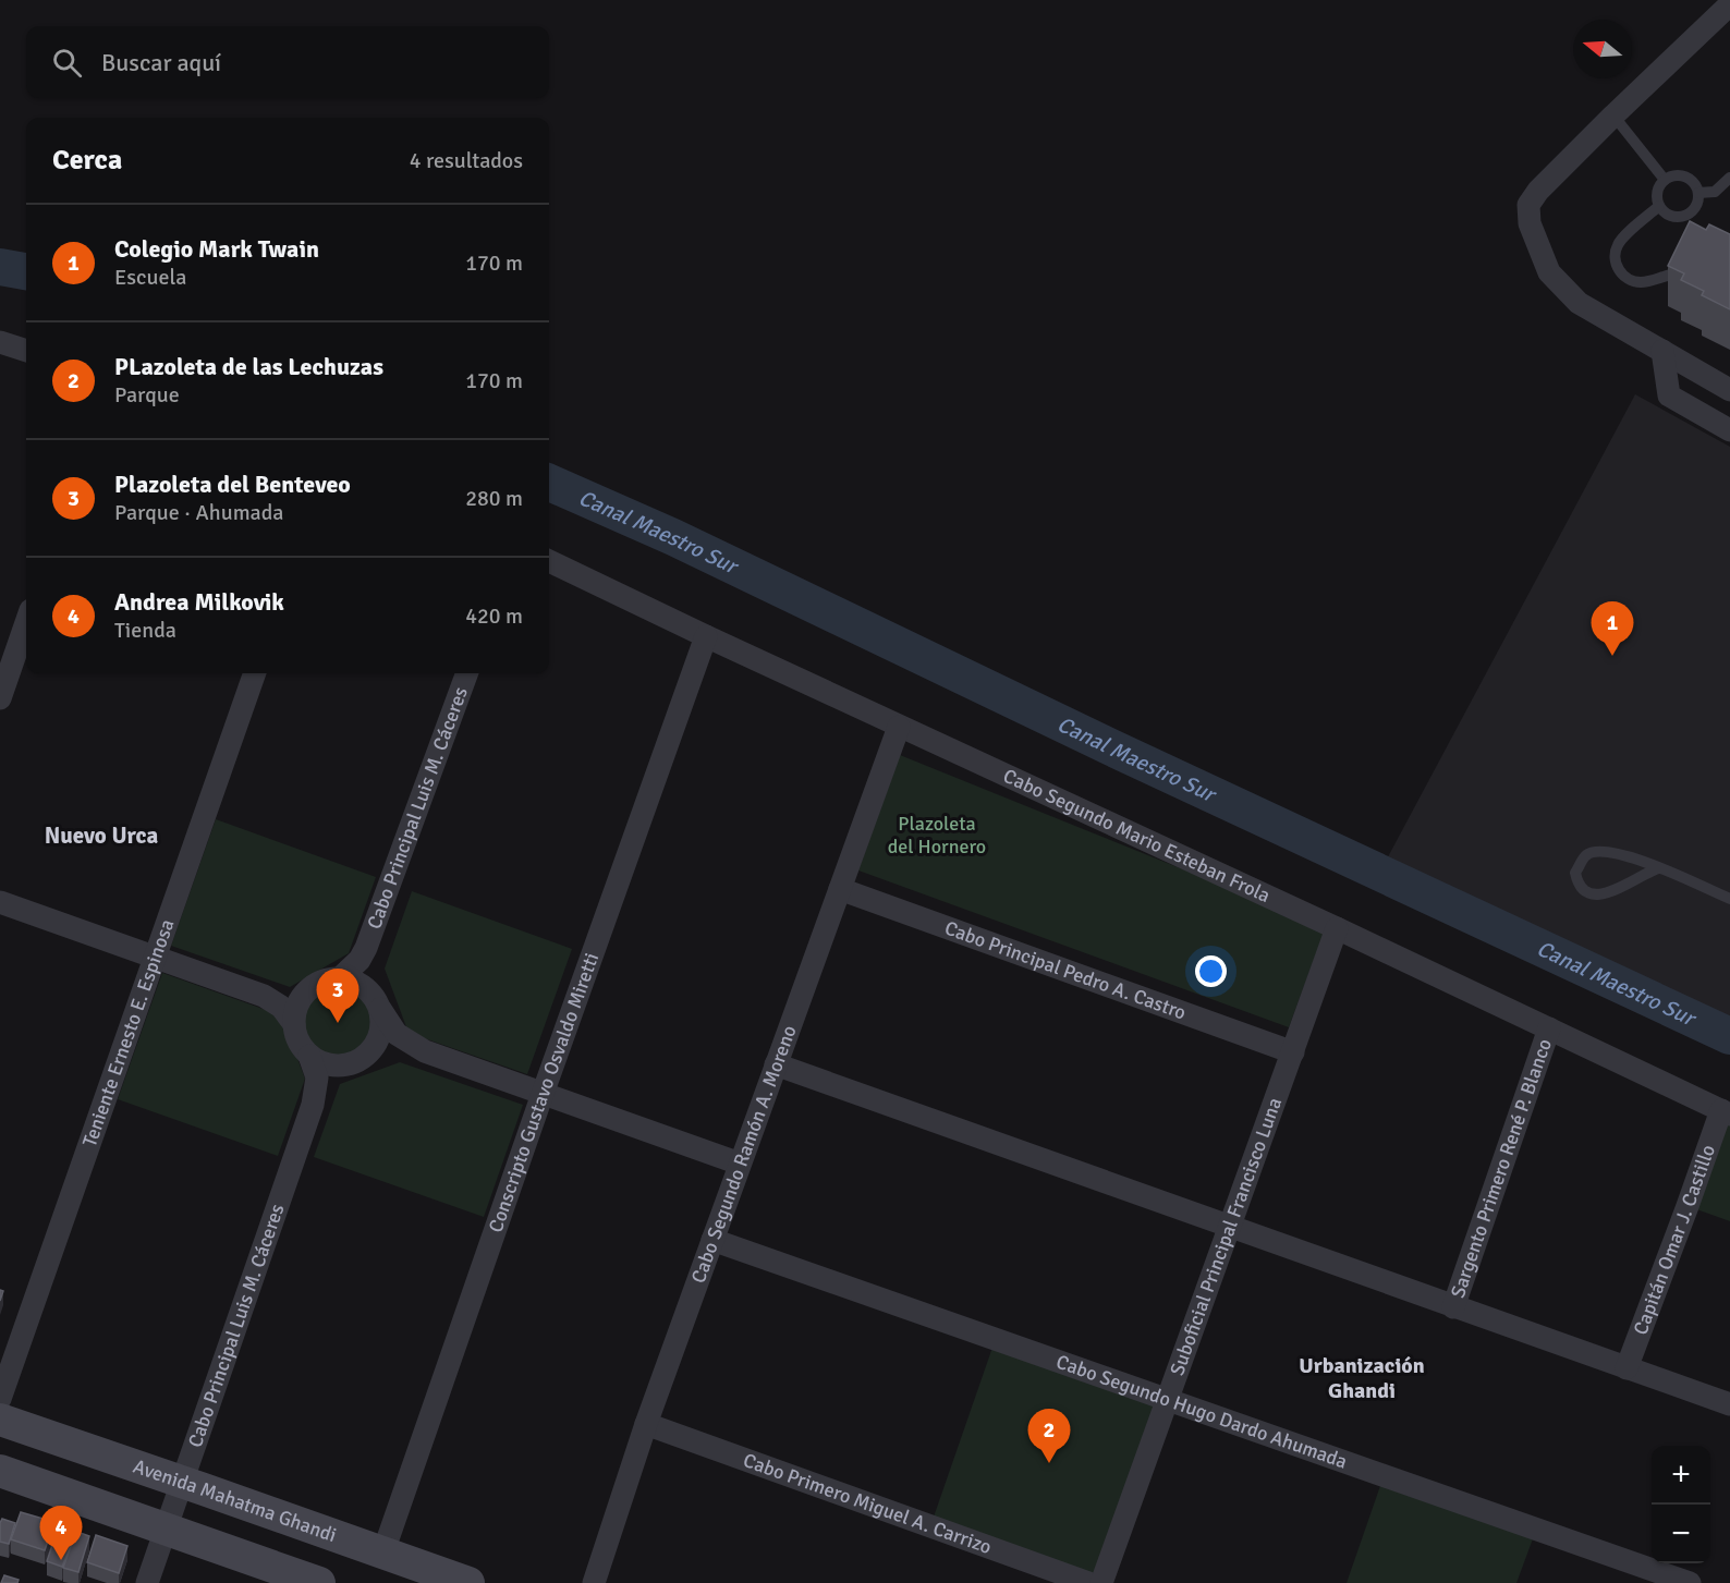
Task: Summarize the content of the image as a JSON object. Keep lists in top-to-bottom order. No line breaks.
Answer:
{"streets":{"main road":["Avenida Mahatma Ghandi"],"street":["Cabo Principal Luis M. Cáceres","Cabo Segundo Mario Esteban Frola","Cabo Principal Pedro A. Castro","Teniente Ernesto E. Espinosa","Conscripto Gustavo Osvaldo Miretti","Cabo Segundo Ramón A. Moreno","Sargento Primero René P. Blanco","Suboficial Principal Francisco Luna","Capitán Omar J. Castillo","Cabo Segundo Hugo Dardo Ahumada","Cabo Primero Miguel A. Carrizo"]},"crossings":[["Cabo Principal Luis M. Cáceres","Avenida Mahatma Ghandi"],["Cabo Segundo Mario Esteban Frola","Conscripto Gustavo Osvaldo Miretti"],["Cabo Segundo Mario Esteban Frola","Cabo Segundo Ramón A. Moreno"],["Cabo Segundo Mario Esteban Frola","Sargento Primero René P. Blanco"],["Cabo Segundo Mario Esteban Frola","Suboficial Principal Francisco Luna"],["Cabo Segundo Mario Esteban Frola","Capitán Omar J. Castillo"],["Cabo Principal Pedro A. Castro","Cabo Segundo Ramón A. Moreno"],["Cabo Principal Pedro A. Castro","Suboficial Principal Francisco Luna"],["Conscripto Gustavo Osvaldo Miretti","Avenida Mahatma Ghandi"],["Cabo Segundo Ramón A. Moreno","Cabo Segundo Hugo Dardo Ahumada"],["Cabo Segundo Ramón A. Moreno","Cabo Primero Miguel A. Carrizo"],["Suboficial Principal Francisco Luna","Cabo Segundo Hugo Dardo Ahumada"]],"districts":["Nuevo Urca","Urbanización Ghandi"],"water":["Canal Maestro Sur"],"parks":["Plazoleta del Hornero"],"north":"left","page":{"search":"Buscar aquí","heading":["Cerca","4 resultados"],"list":[{"mark":"1","name":"Colegio Mark Twain","note":"Escuela","value":"170 m"},{"mark":"2","name":"PLazoleta de las Lechuzas","note":"Parque","value":"170 m"},{"mark":"3","name":"Plazoleta del Benteveo","note":"Parque · Ahumada","value":"280 m"},{"mark":"4","name":"Andrea Milkovik","note":"Tienda","value":"420 m"}],"pins":["1","3","2","4"],"map_buttons":["+","−"]}}
